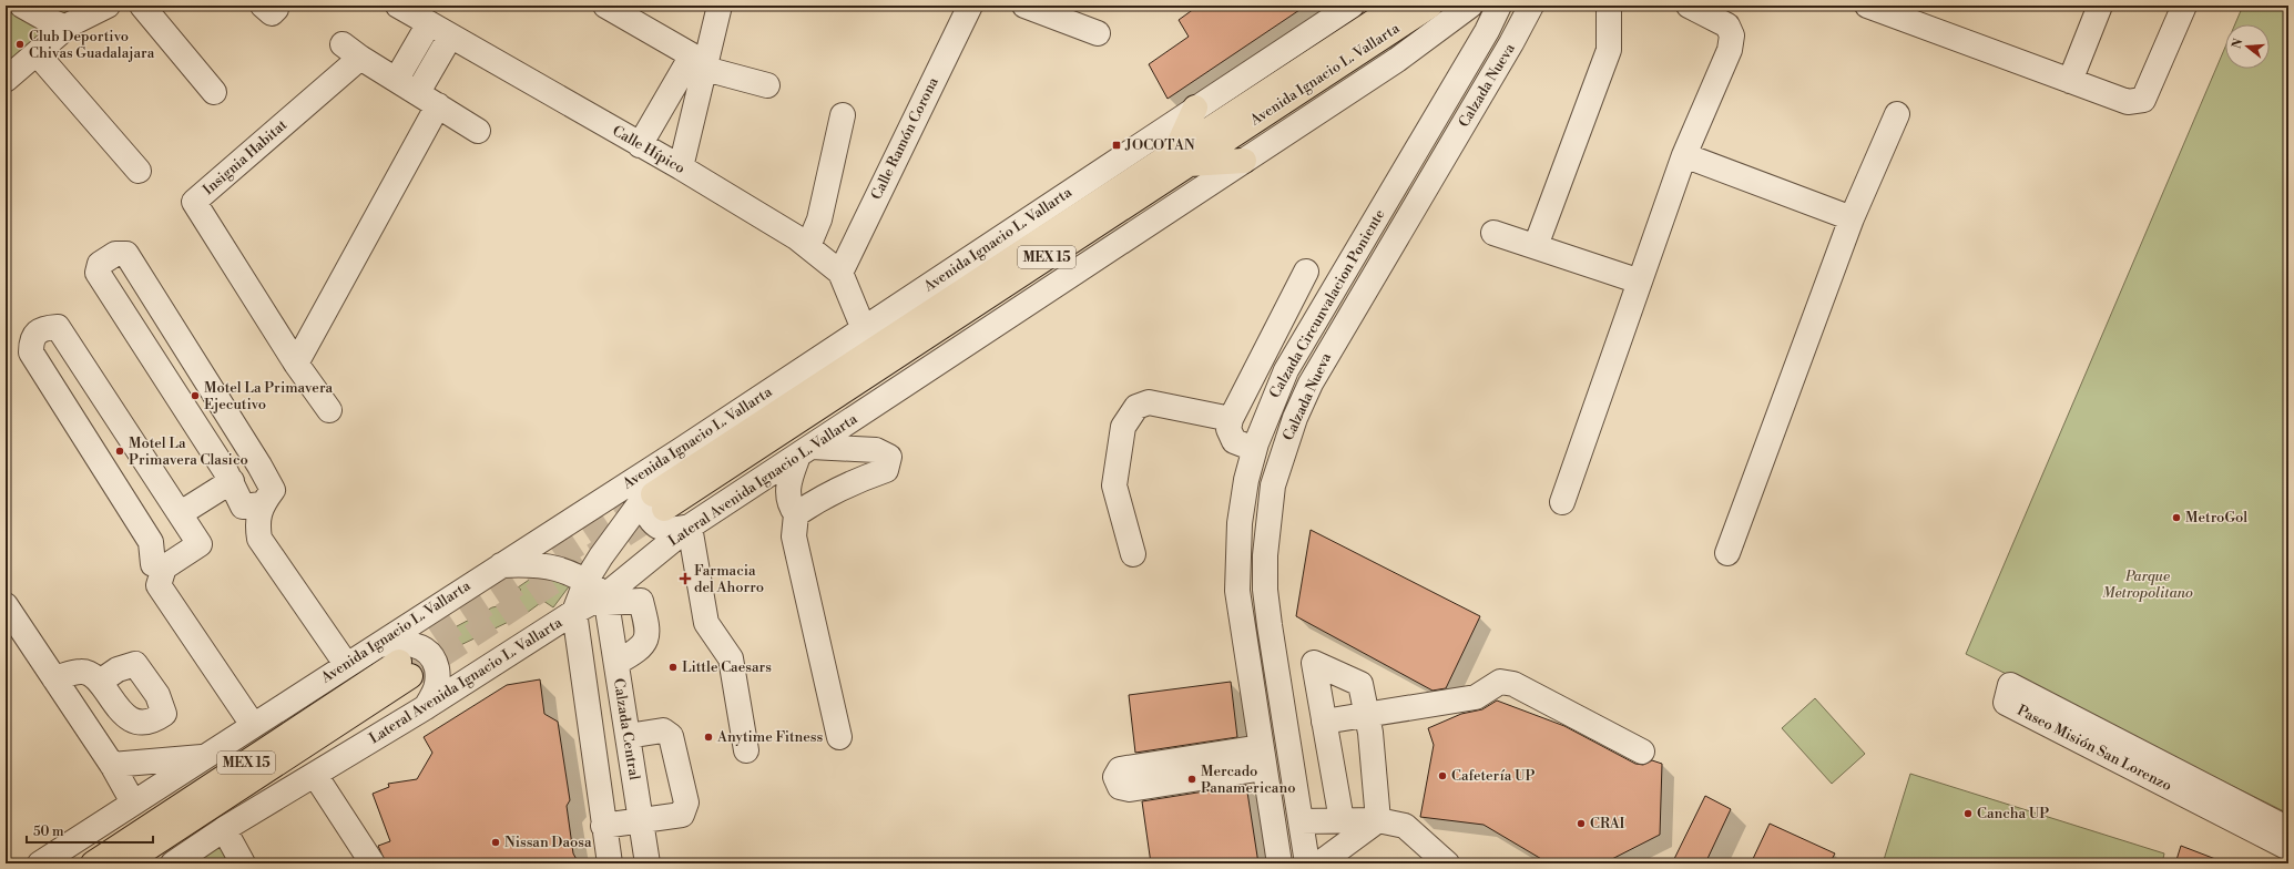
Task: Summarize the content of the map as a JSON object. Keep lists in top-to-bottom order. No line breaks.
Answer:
{"streets":{"highway":["Avenida Ignacio L. Vallarta","MEX 15"],"street":["Calzada Nueva","Calle Ramón Corona","Calle Hípico","Insignia Habitat","Calzada Circunvalacion Poniente","Lateral Avenida Ignacio L. Vallarta","Calzada Central","Paseo Misión San Lorenzo"]},"crossings":[["Avenida Ignacio L. Vallarta","Calle Hípico"],["Avenida Ignacio L. Vallarta","Lateral Avenida Ignacio L. Vallarta"],["Calle Ramón Corona","Calle Hípico"],["Lateral Avenida Ignacio L. Vallarta","Calzada Central"]],"parks":["Parque Metropolitano"],"places":{"other":["Club Deportivo Chivas Guadalajara","Motel La Primavera Ejecutivo","Motel La Primavera Clasico","MetroGol","Little Caesars","Anytime Fitness","Cafetería UP","Mercado Panamericano","Cancha UP","CRAI","Nissan Daosa"],"transit":["JOCOTAN"],"health":["Farmacia del Ahorro"]},"scale_bar":"50 m","north":"left"}
